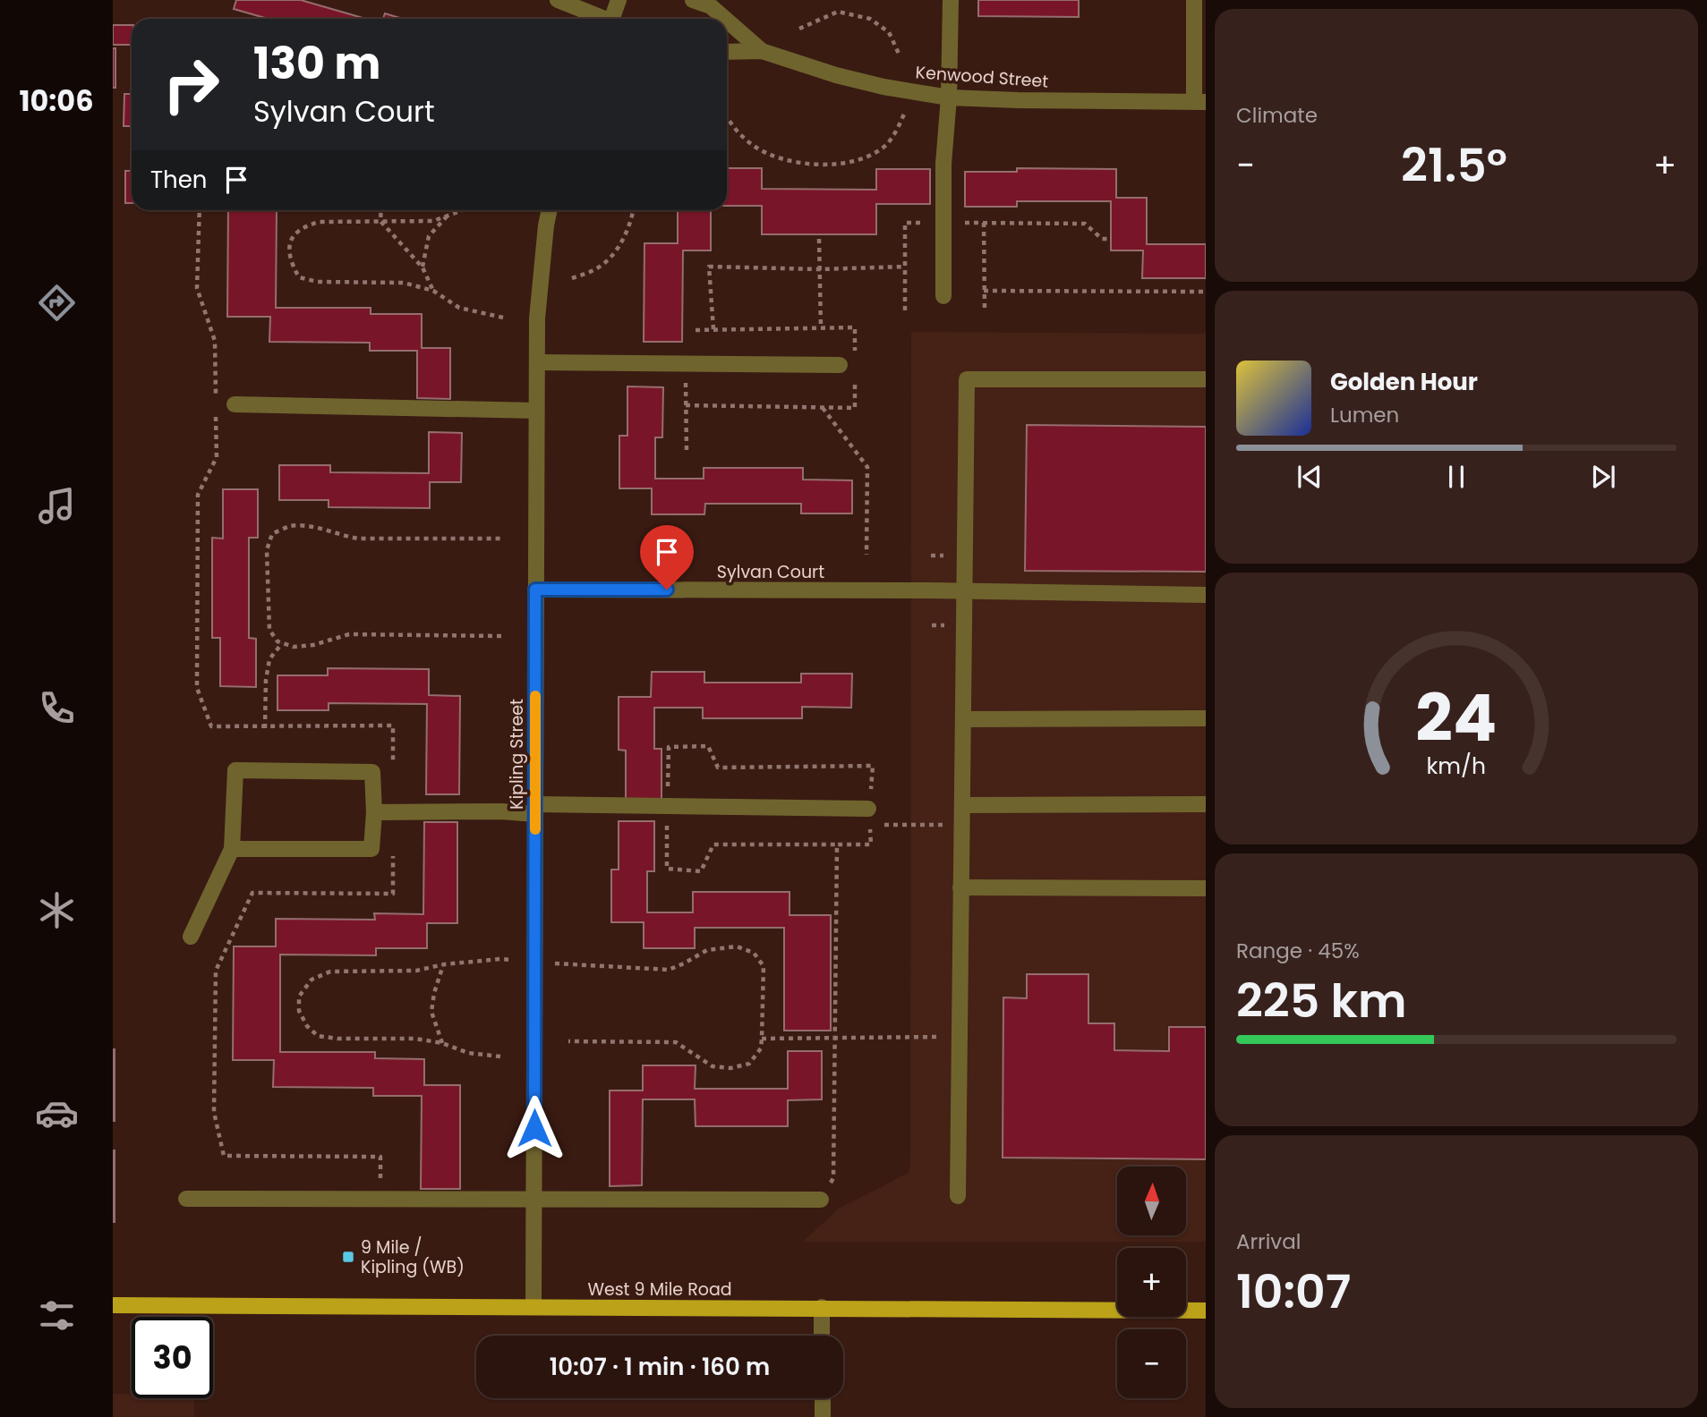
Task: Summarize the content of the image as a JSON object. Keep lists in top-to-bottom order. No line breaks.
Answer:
{"streets":{"main road":["West 9 Mile Road"],"street":["Kenwood Street","Sylvan Court","Kipling Street"]},"crossings":[["Sylvan Court","Kipling Street"],["Kipling Street","West 9 Mile Road"]],"places":{"transit":["9 Mile / Kipling (WB)"]},"north":"top","page":{"tabs":"10:06","tile":["Climate",["Range · 45%","225 km"],["Arrival","10:07"]],"turn":["130 m","Sylvan Court"],"heat":["−","21.5°","+"],"then":"Then","song":["Golden Hour","Lumen"],"map_buttons":["+","−"],"limit":"30","trip":"10:07 · 1 min · 160 m","gauge":["24","km/h"]}}
